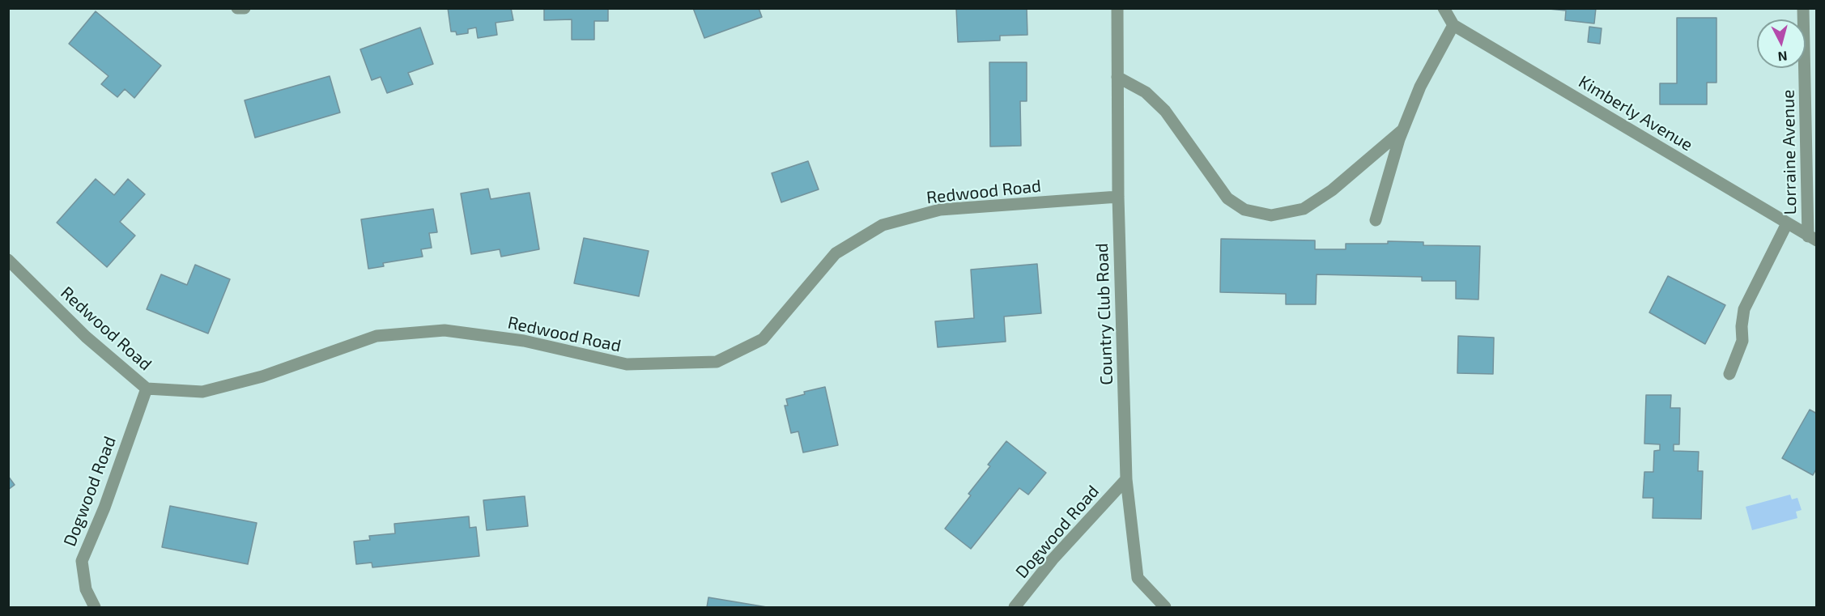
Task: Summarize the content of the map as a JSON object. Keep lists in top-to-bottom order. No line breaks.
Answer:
{"streets":{"street":["Kimberly Avenue","Lorraine Avenue","Redwood Road","Country Club Road","Dogwood Road"]},"crossings":[["Kimberly Avenue","Lorraine Avenue"],["Redwood Road","Country Club Road"],["Redwood Road","Dogwood Road"],["Country Club Road","Dogwood Road"]],"north":"bottom"}
